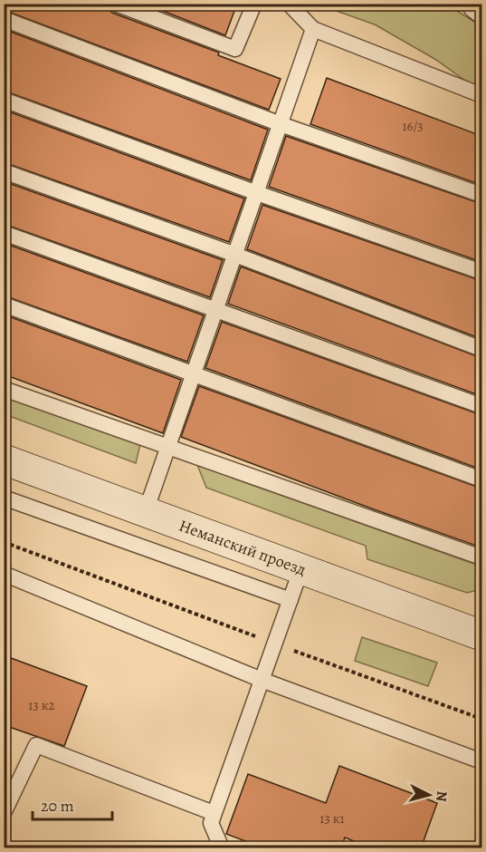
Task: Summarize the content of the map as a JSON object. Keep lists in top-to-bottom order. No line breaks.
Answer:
{"streets":{"street":["Неманский проезд"]},"house_numbers":["16/3","13 к2","13 к1"],"scale_bar":"20 m","north":"right"}
